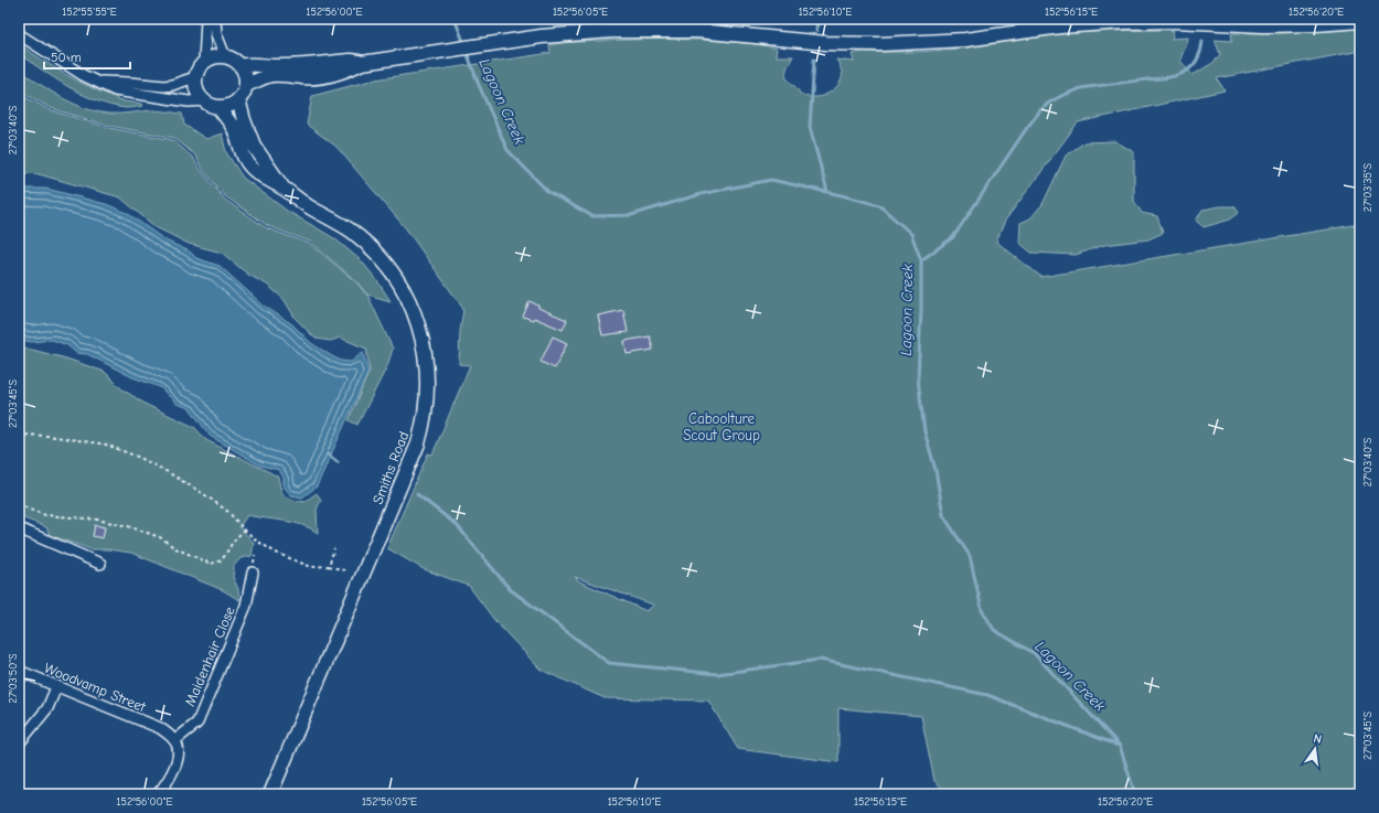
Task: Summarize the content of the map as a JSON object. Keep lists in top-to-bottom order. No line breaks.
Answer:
{"streets":{"street":["Smiths Road","Maidenhair Close","Woodvamp Street"]},"crossings":[["Maidenhair Close","Woodvamp Street"]],"water":["Lagoon Creek"],"parks":["Caboolture Scout Group"],"scale_bar":"50 m","north":"top","coordinates":["152°55'55\"E","152°56'00\"E","152°56'05\"E","152°56'10\"E","152°56'15\"E","152°56'20\"E","27°03'40\"S","27°03'35\"S","27°03'45\"S","27°03'50\"S"]}
